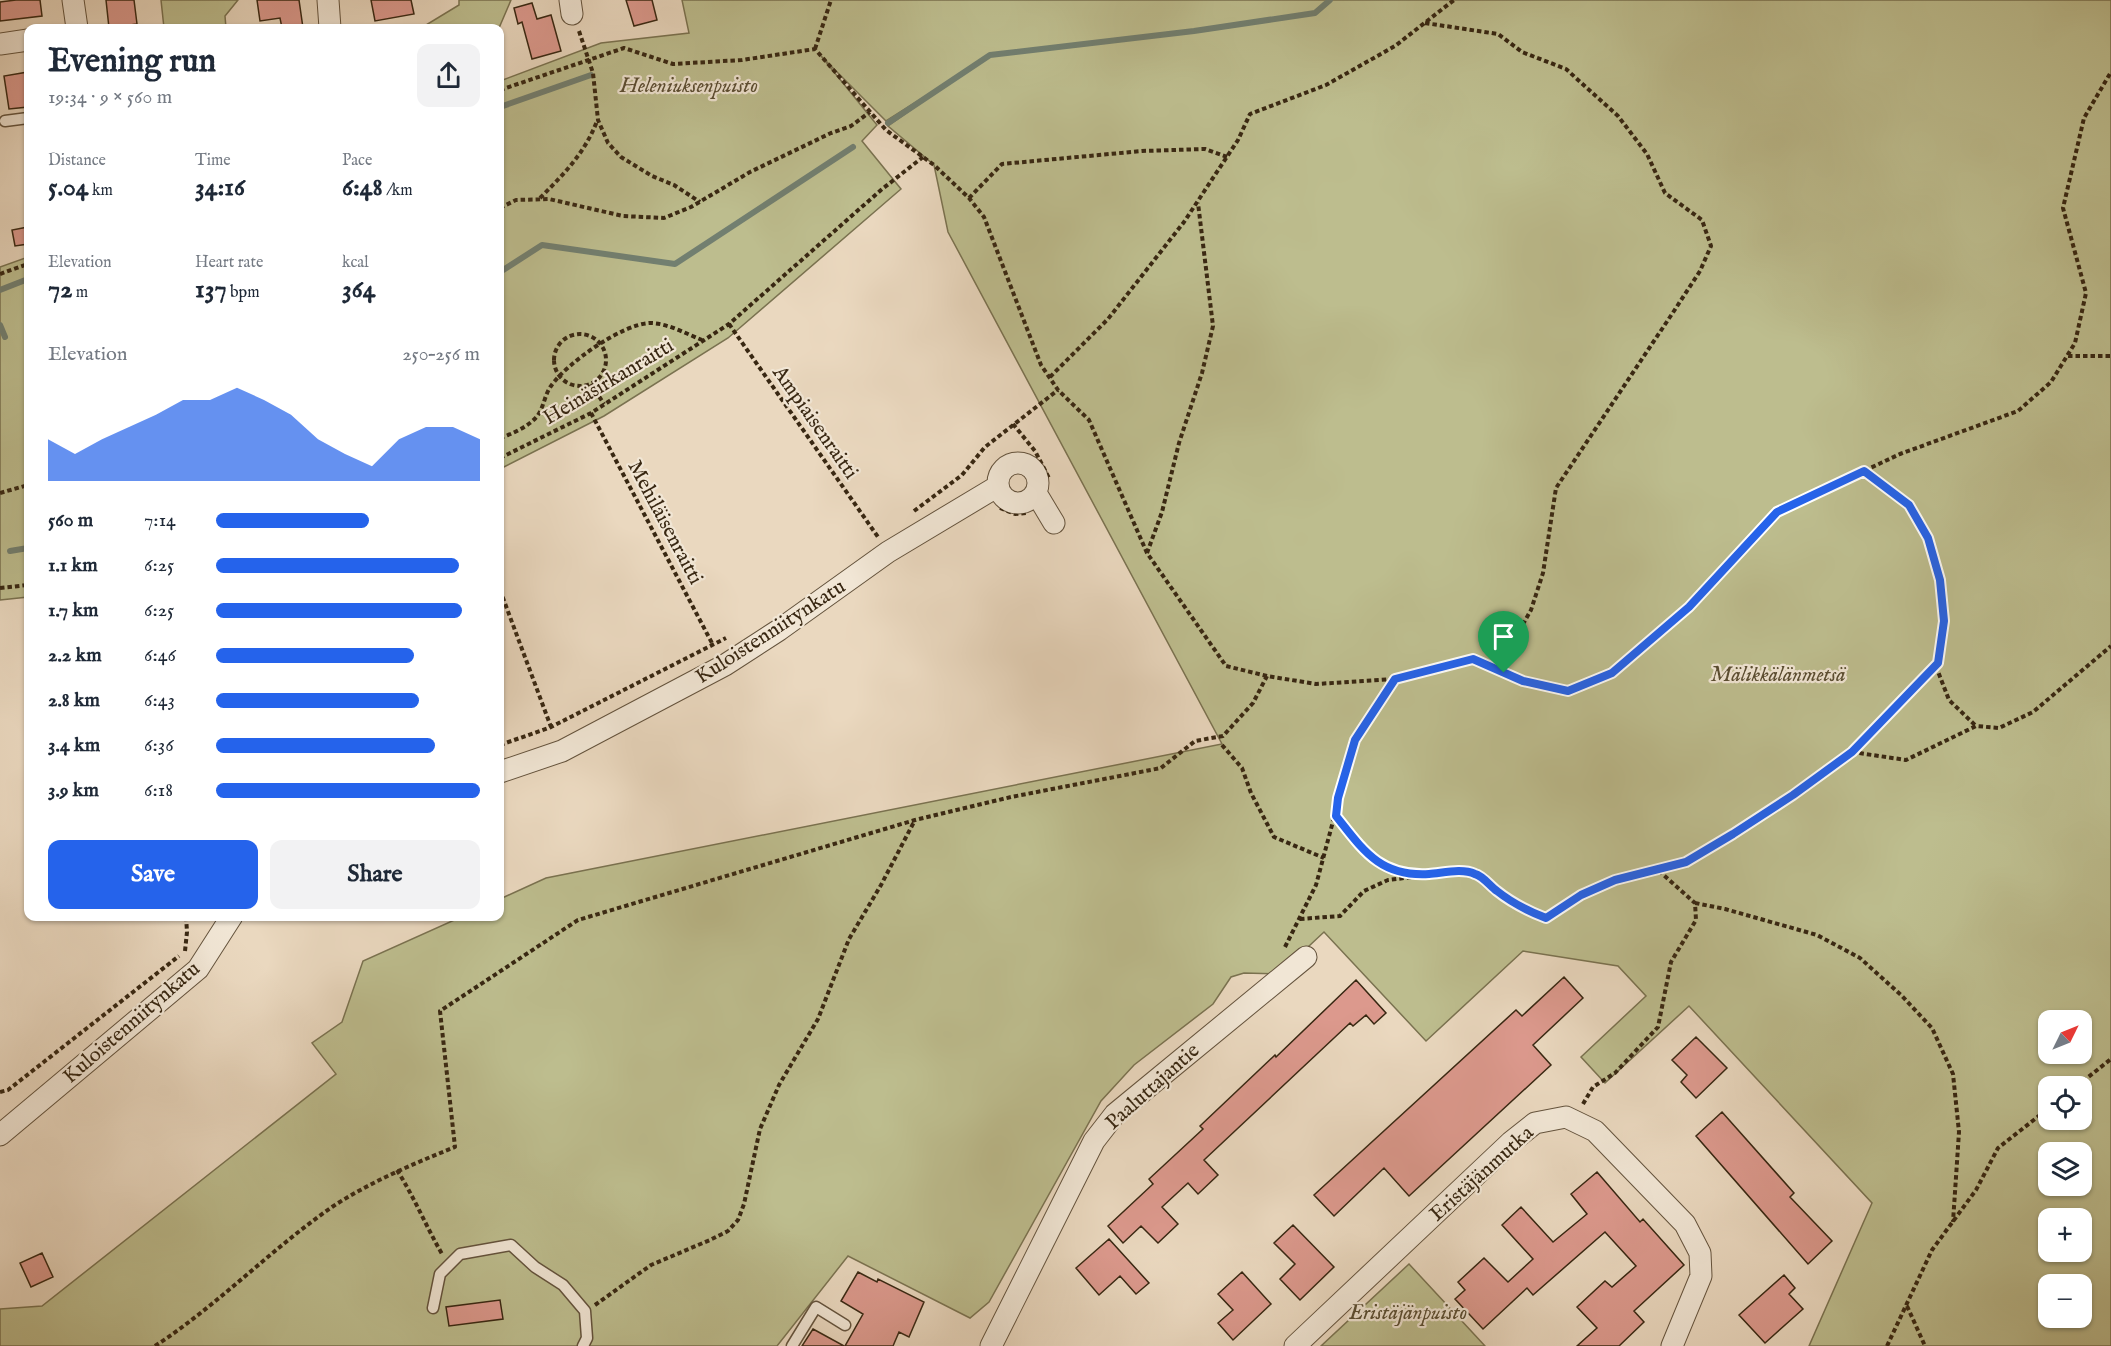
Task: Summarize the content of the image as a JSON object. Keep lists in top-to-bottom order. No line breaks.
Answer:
{"streets":{"street":["Kuloistenniitynkatu","Paaluttajantie","Eristäjänmutka"],"path":["Heinäsirkanraitti","Ampiaisenraitti","Mehiläisenraitti"]},"crossings":[["Heinäsirkanraitti","Ampiaisenraitti"],["Heinäsirkanraitti","Mehiläisenraitti"]],"parks":["Heleniuksenpuisto","Mälikkälänmetsä","Eristäjänpuisto"],"north":"top right","page":{"heading":["Evening run","19:34 · 9 × 560 m"],"stats":[["Distance","5.04 km"],["Time","34:16"],["Pace","6:48 /km"],["Elevation","72 m"],["Heart rate","137 bpm"],["kcal","364"]],"chart":["Elevation","250–256 m"],"list":[{"name":"560 m","note":"7:14"},{"name":"1.1 km","note":"6:25"},{"name":"1.7 km","note":"6:25"},{"name":"2.2 km","note":"6:46"},{"name":"2.8 km","note":"6:43"},{"name":"3.4 km","note":"6:36"},{"name":"3.9 km","note":"6:18"}],"buttons":["Save","Share"],"map_buttons":["+","−"]}}
